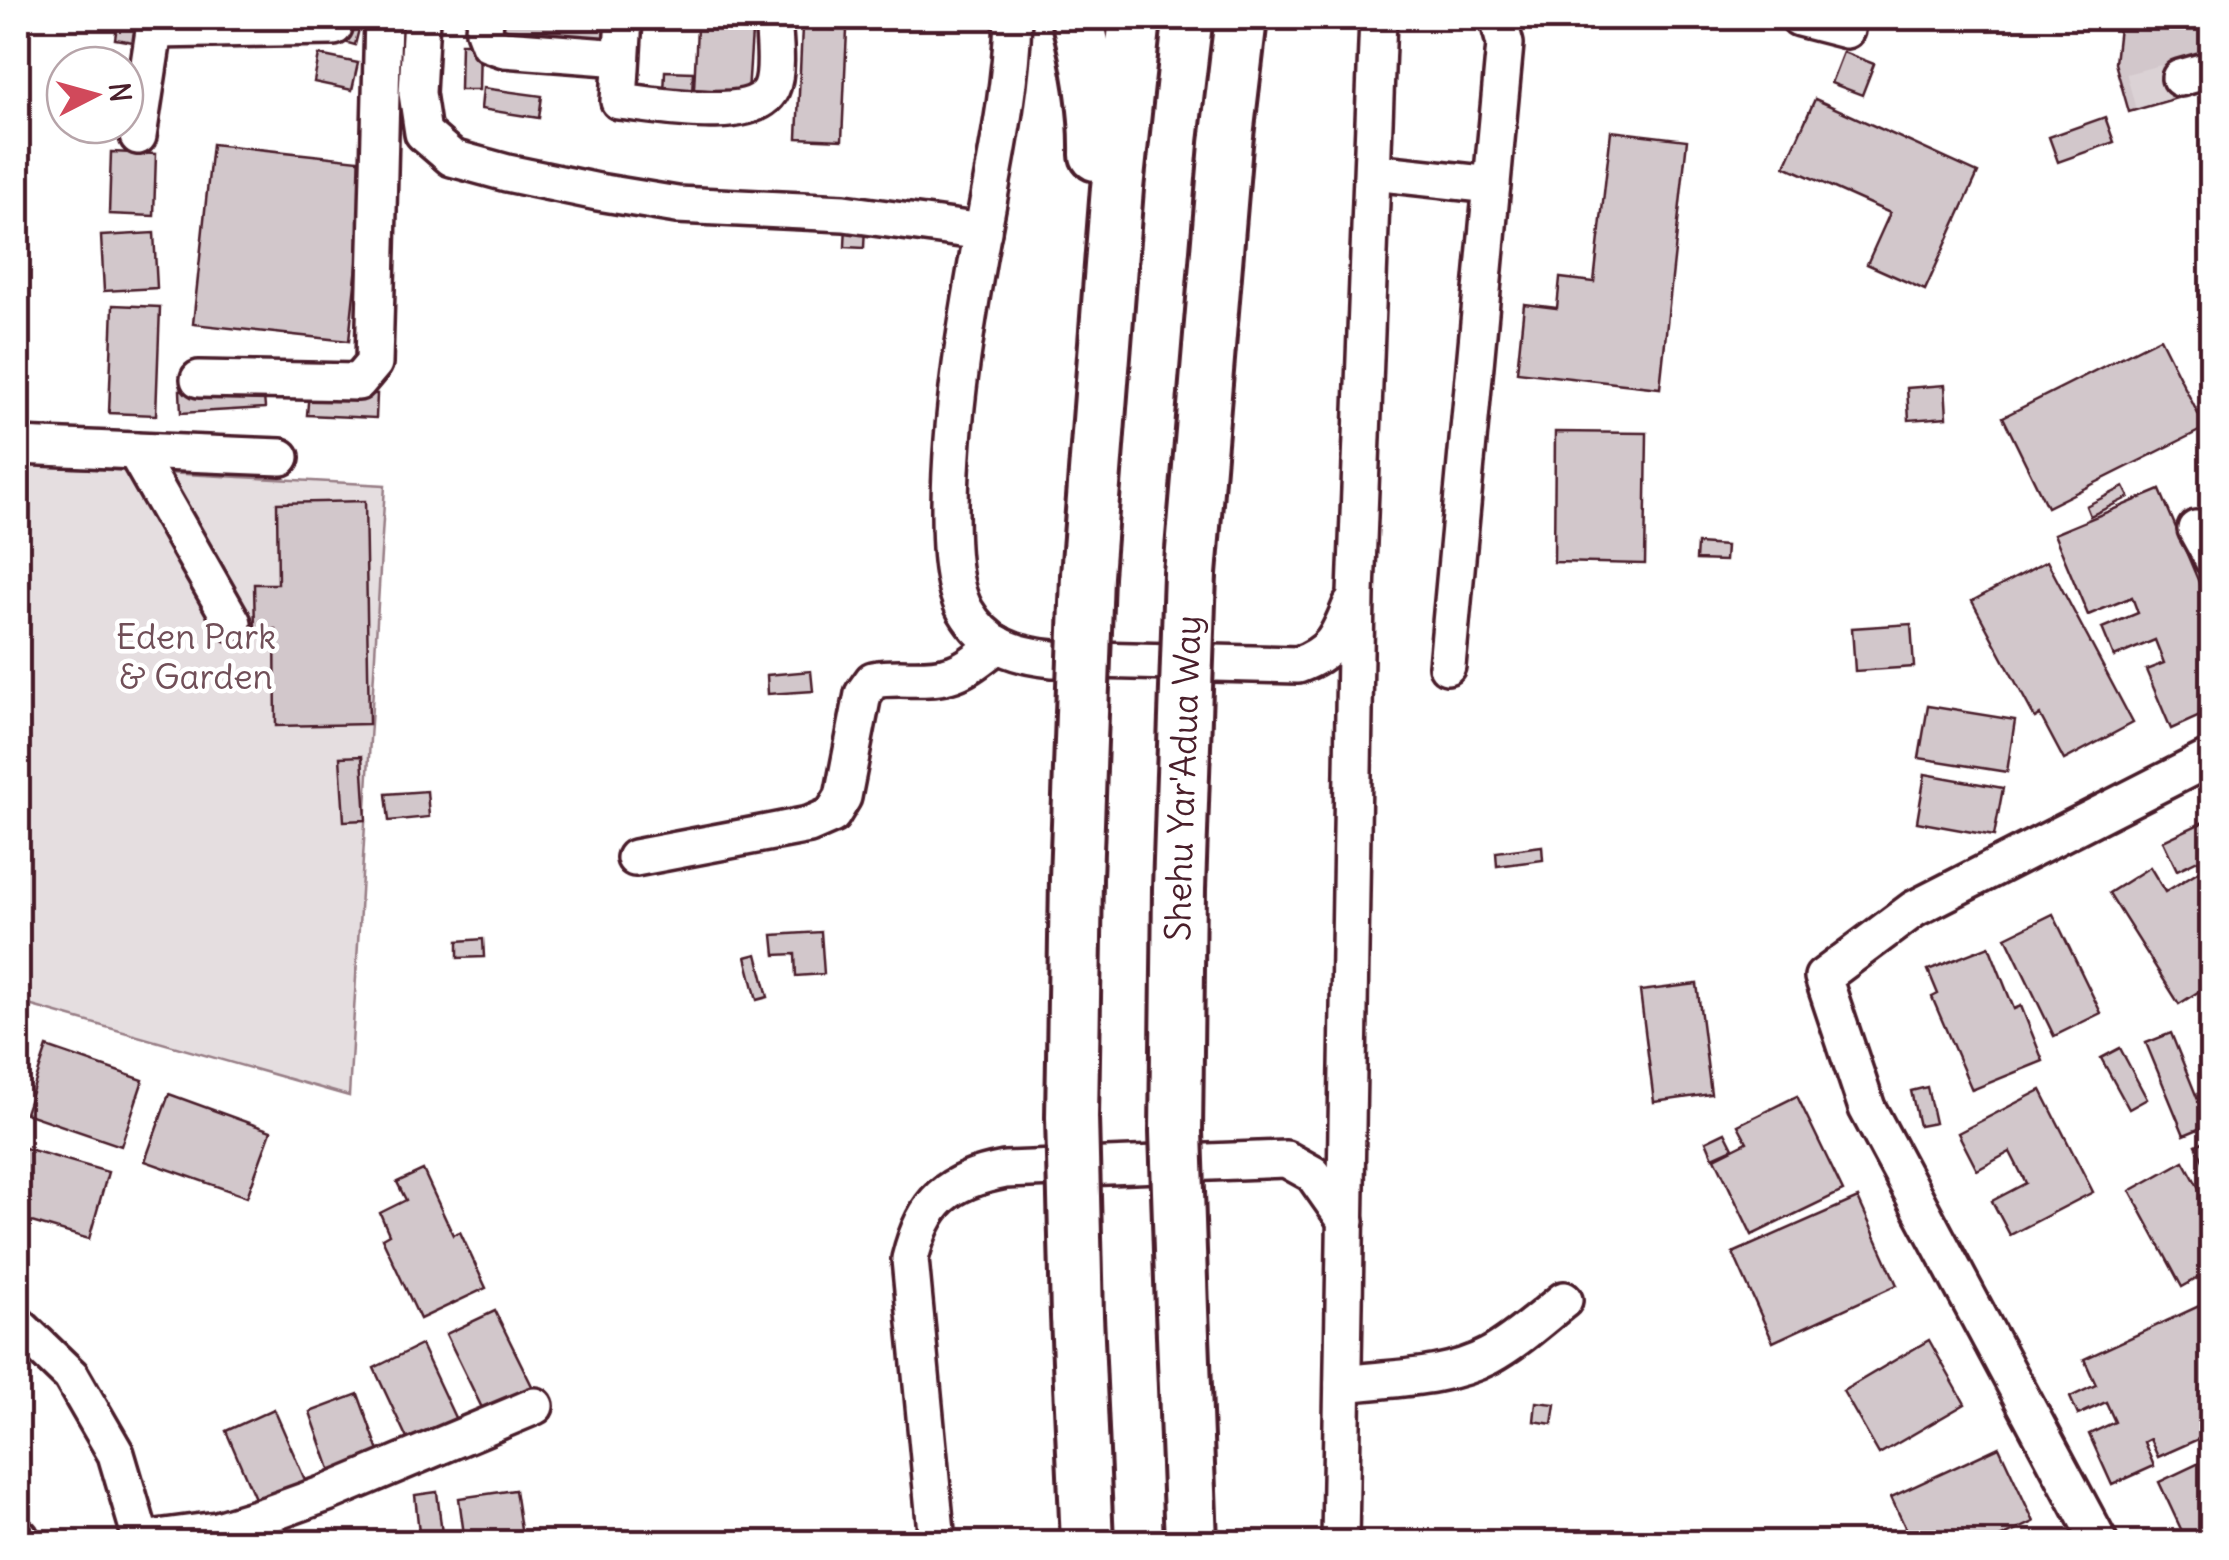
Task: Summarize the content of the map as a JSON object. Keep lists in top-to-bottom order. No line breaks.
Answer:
{"streets":{"highway":["Shehu Yar'Adua Way"]},"parks":["Eden Park & Garden"],"north":"right"}
